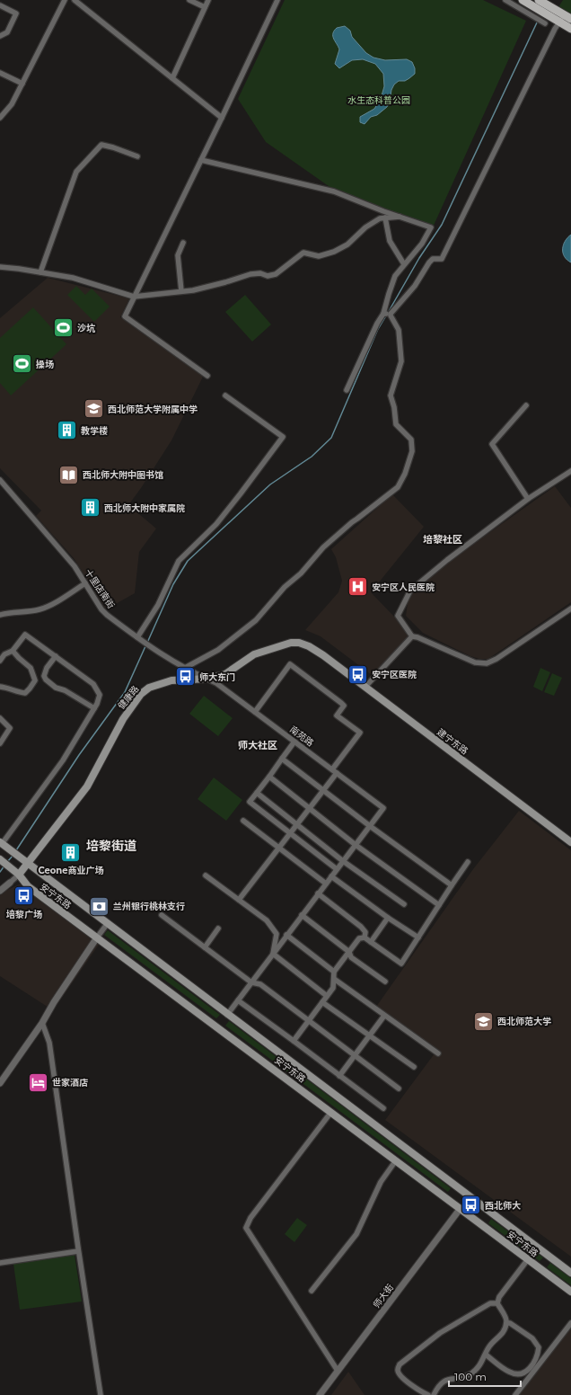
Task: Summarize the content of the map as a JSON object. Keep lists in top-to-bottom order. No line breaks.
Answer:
{"streets":{"main road":["健康路","建宁东路","安宁东路"],"street":["十里店南街","南苑路","师大街"]},"crossings":[["十里店南街","健康路"],["十里店南街","南苑路"],["健康路","南苑路"],["健康路","建宁东路"],["健康路","安宁东路"],["安宁东路","师大街"]],"districts":["培黎社区","师大社区","培黎街道"],"parks":["水生态科普公园"],"places":{"sports":["沙坑","操场"],"school or university":["西北师范大学附属中学","西北师范大学"],"building":["教学楼","西北师大附中家属院","Ceone商业广场"],"library":["西北师大附中图书馆"],"hospital":["安宁区人民医院"],"bus stop":["安宁区医院","师大东门","培黎广场","西北师大"],"bank":["兰州银行桃林支行"],"hotel":["世家酒店"]},"scale_bar":"100 m"}
